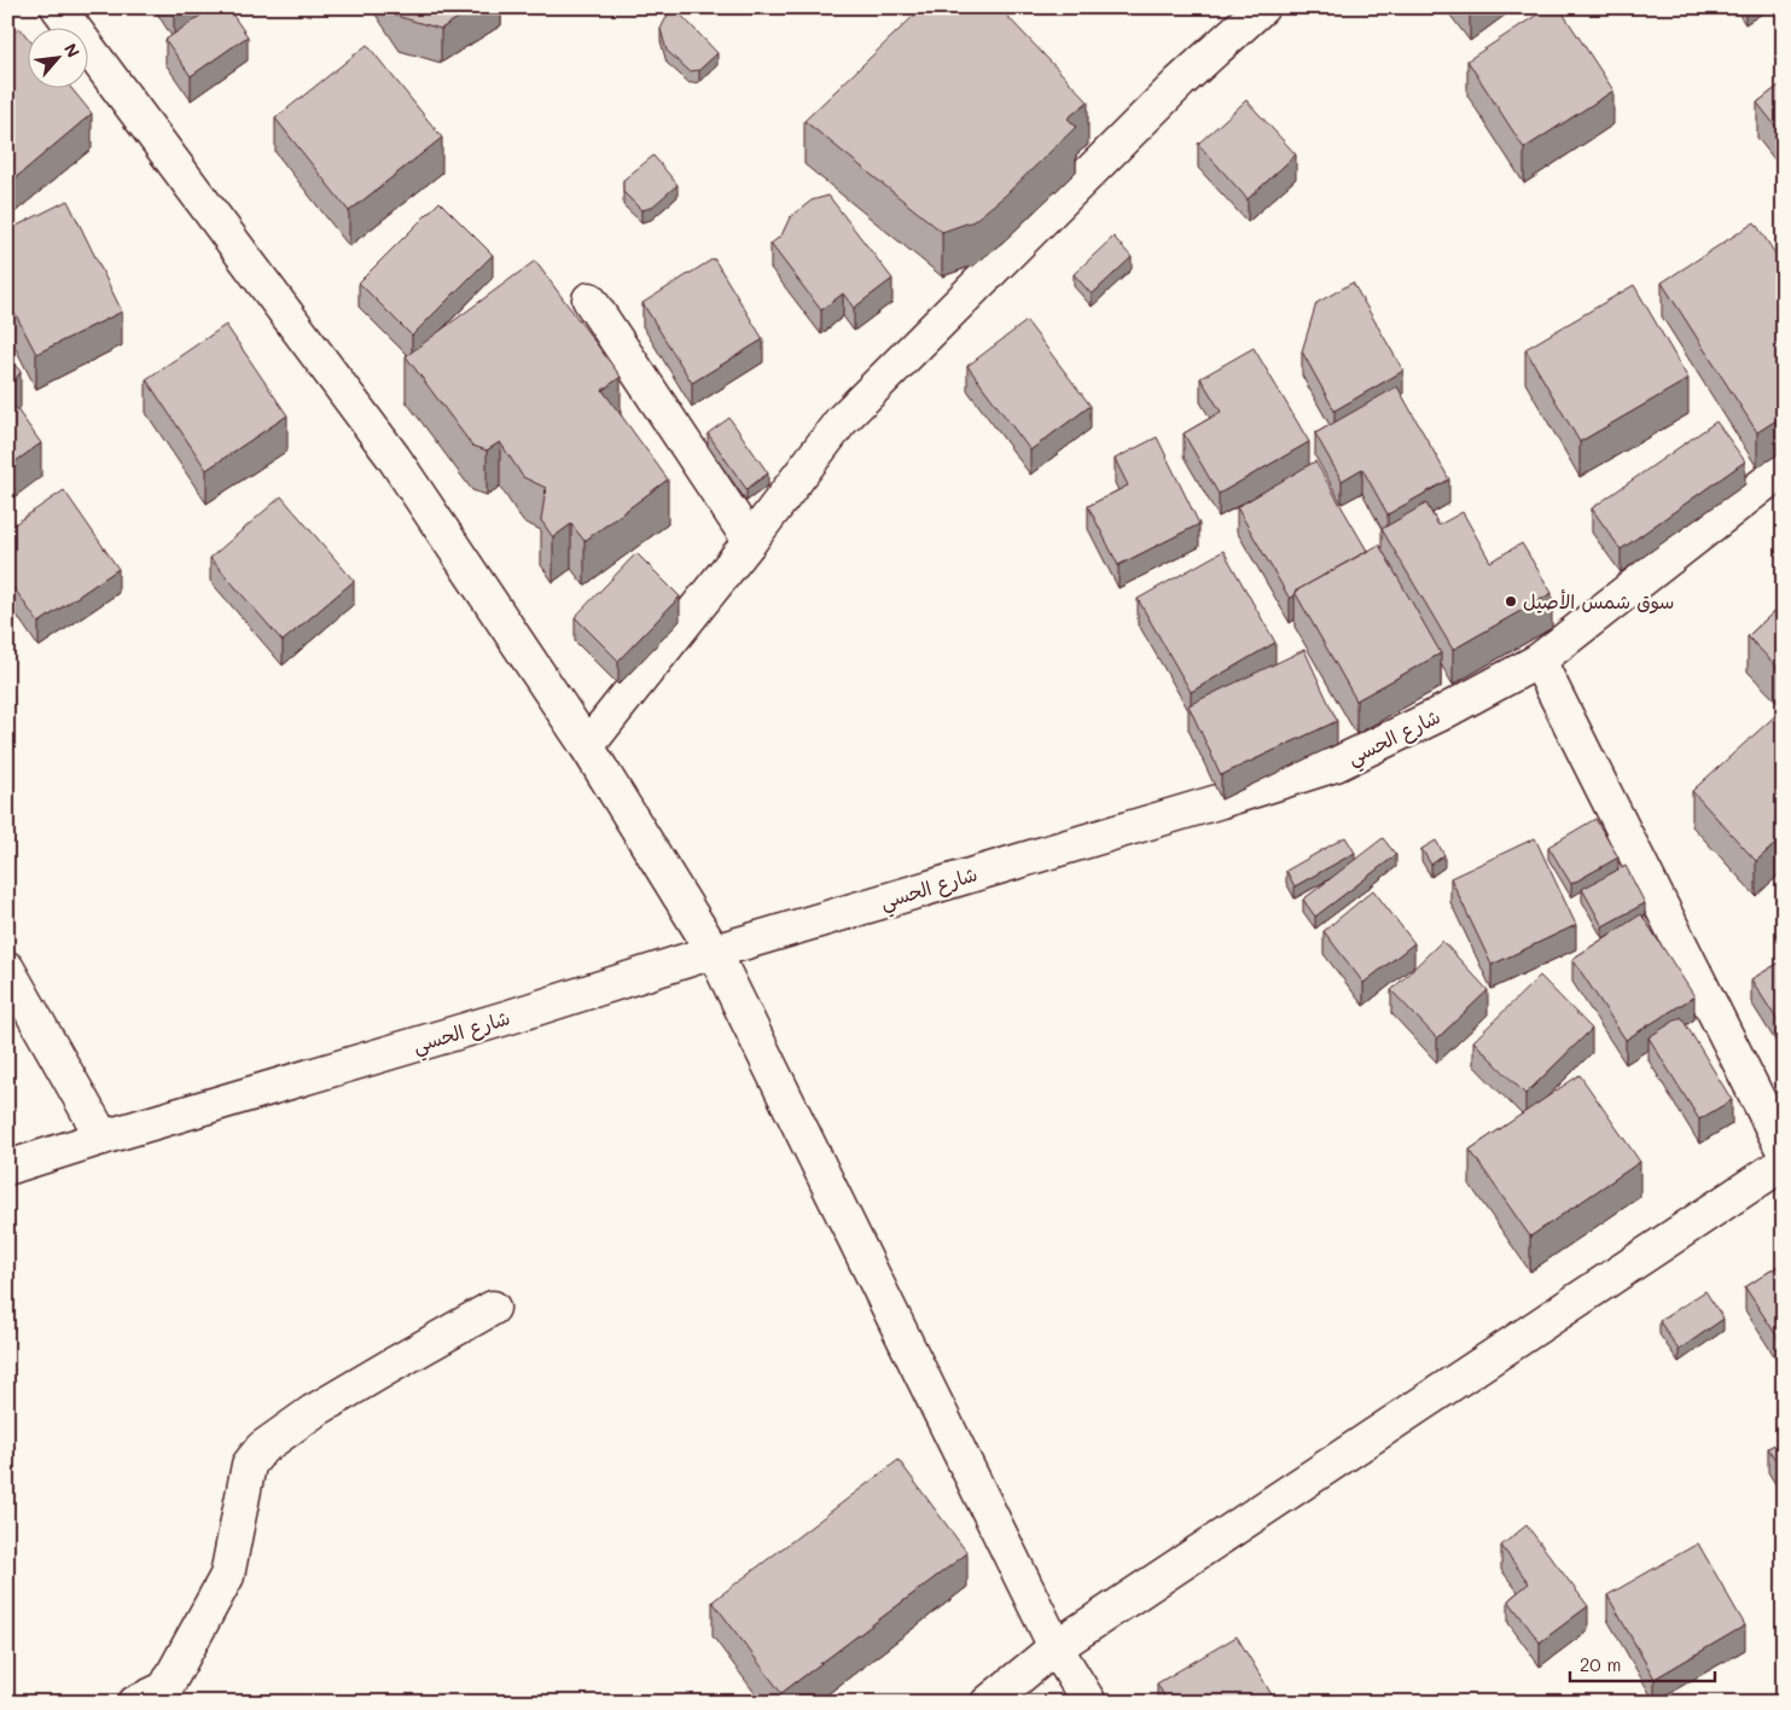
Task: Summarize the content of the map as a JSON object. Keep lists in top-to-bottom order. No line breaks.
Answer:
{"streets":{"street":["شارع الحسي"]},"places":["سوق شمس الأصيل"],"scale_bar":"20 m","north":"top right"}
